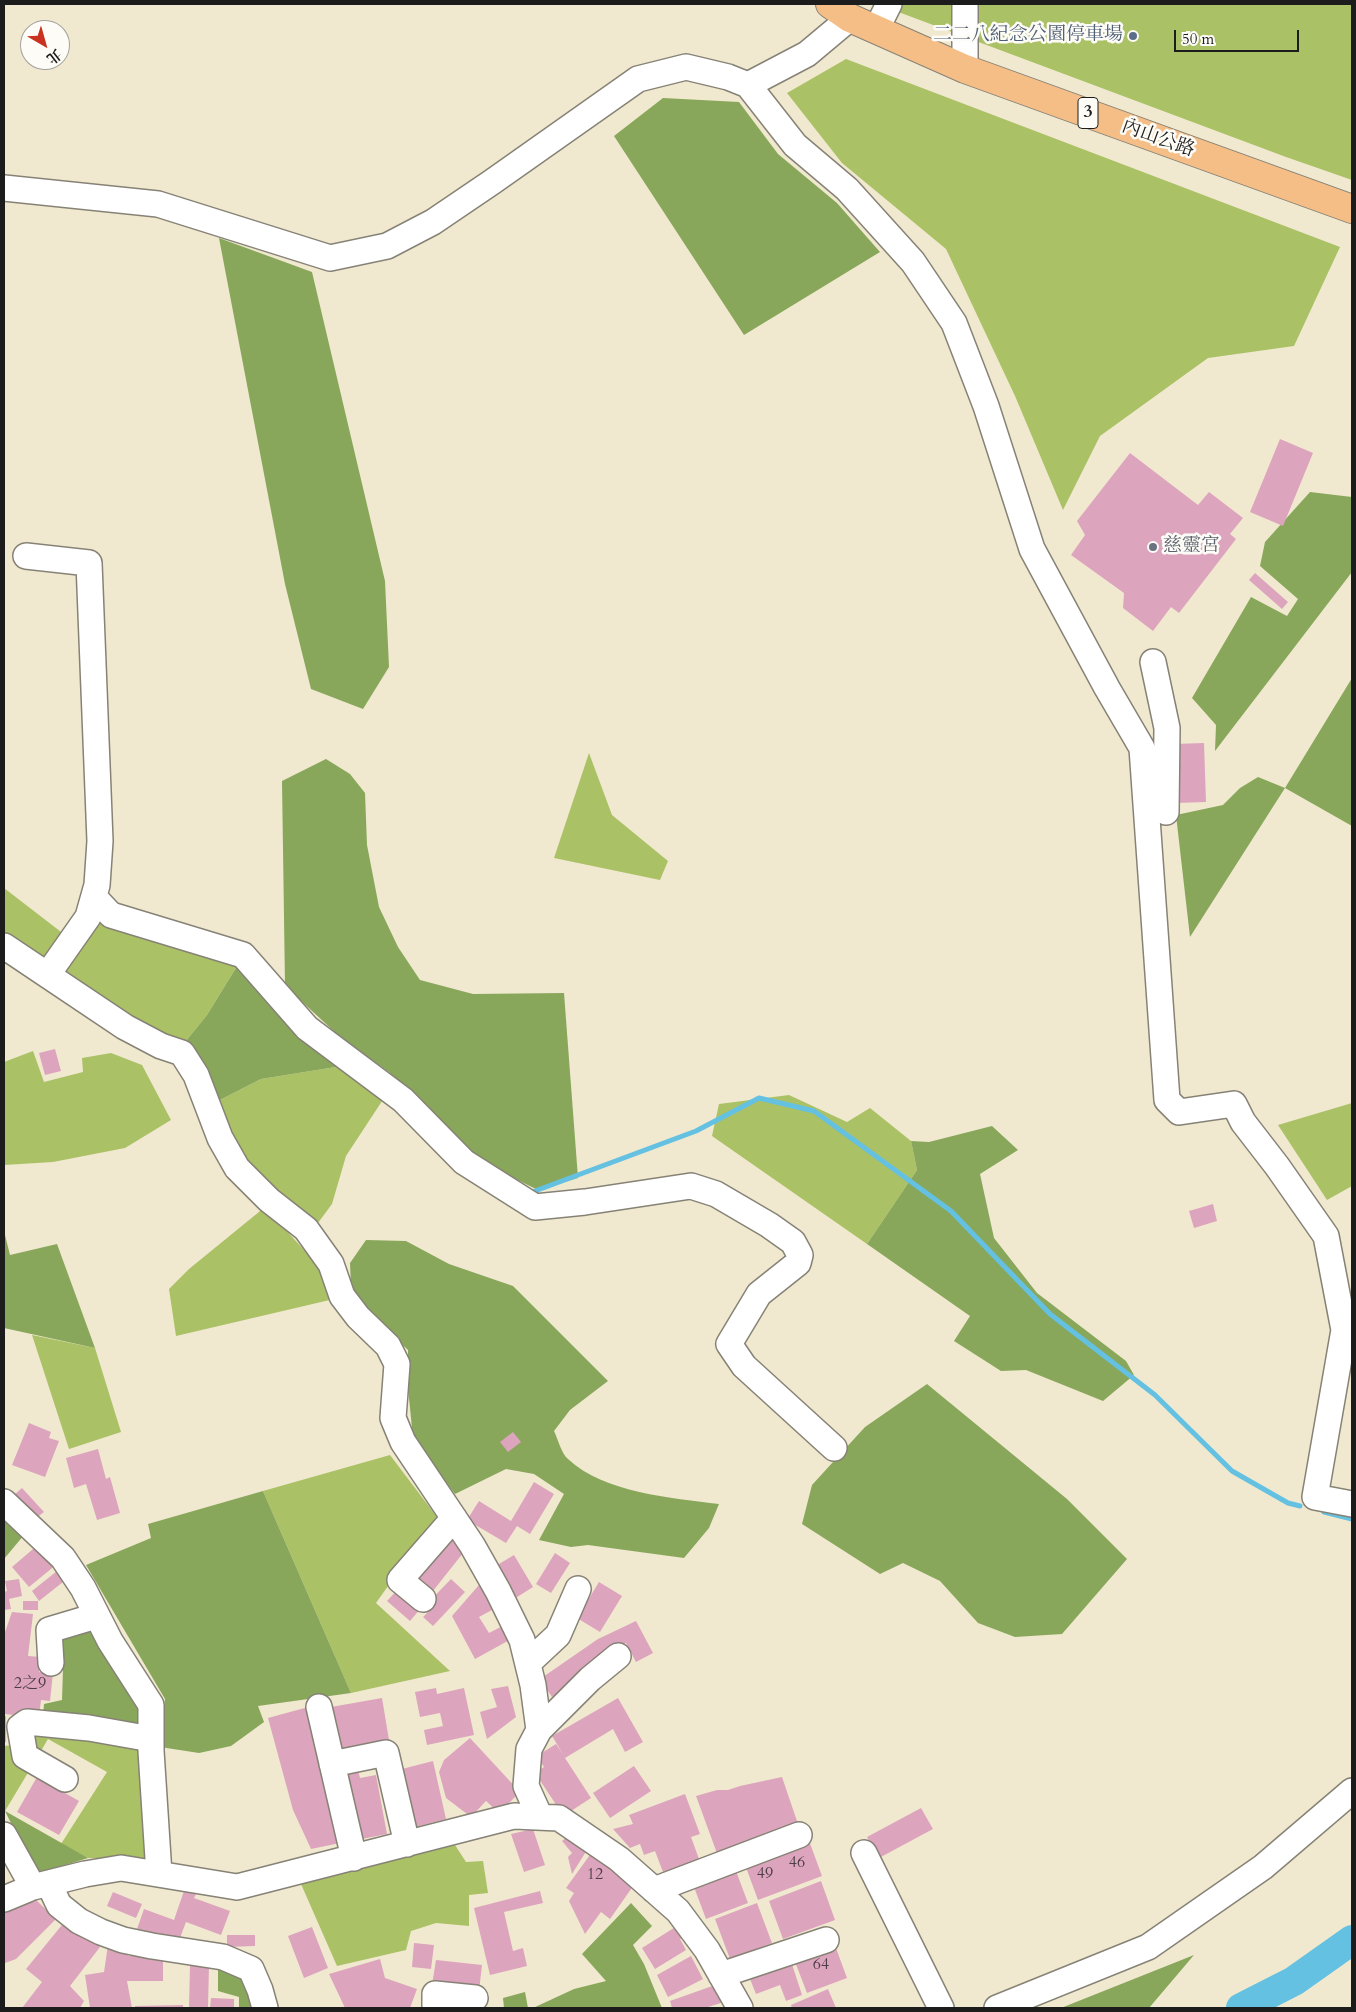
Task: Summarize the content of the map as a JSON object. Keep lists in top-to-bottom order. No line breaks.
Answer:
{"streets":{"main road":["3","內山公路"]},"places":["二二八紀念公園停車場","慈靈宮"],"house_numbers":["2之9","46","49","12","64"],"scale_bar":"50 m","north":"bottom right"}
